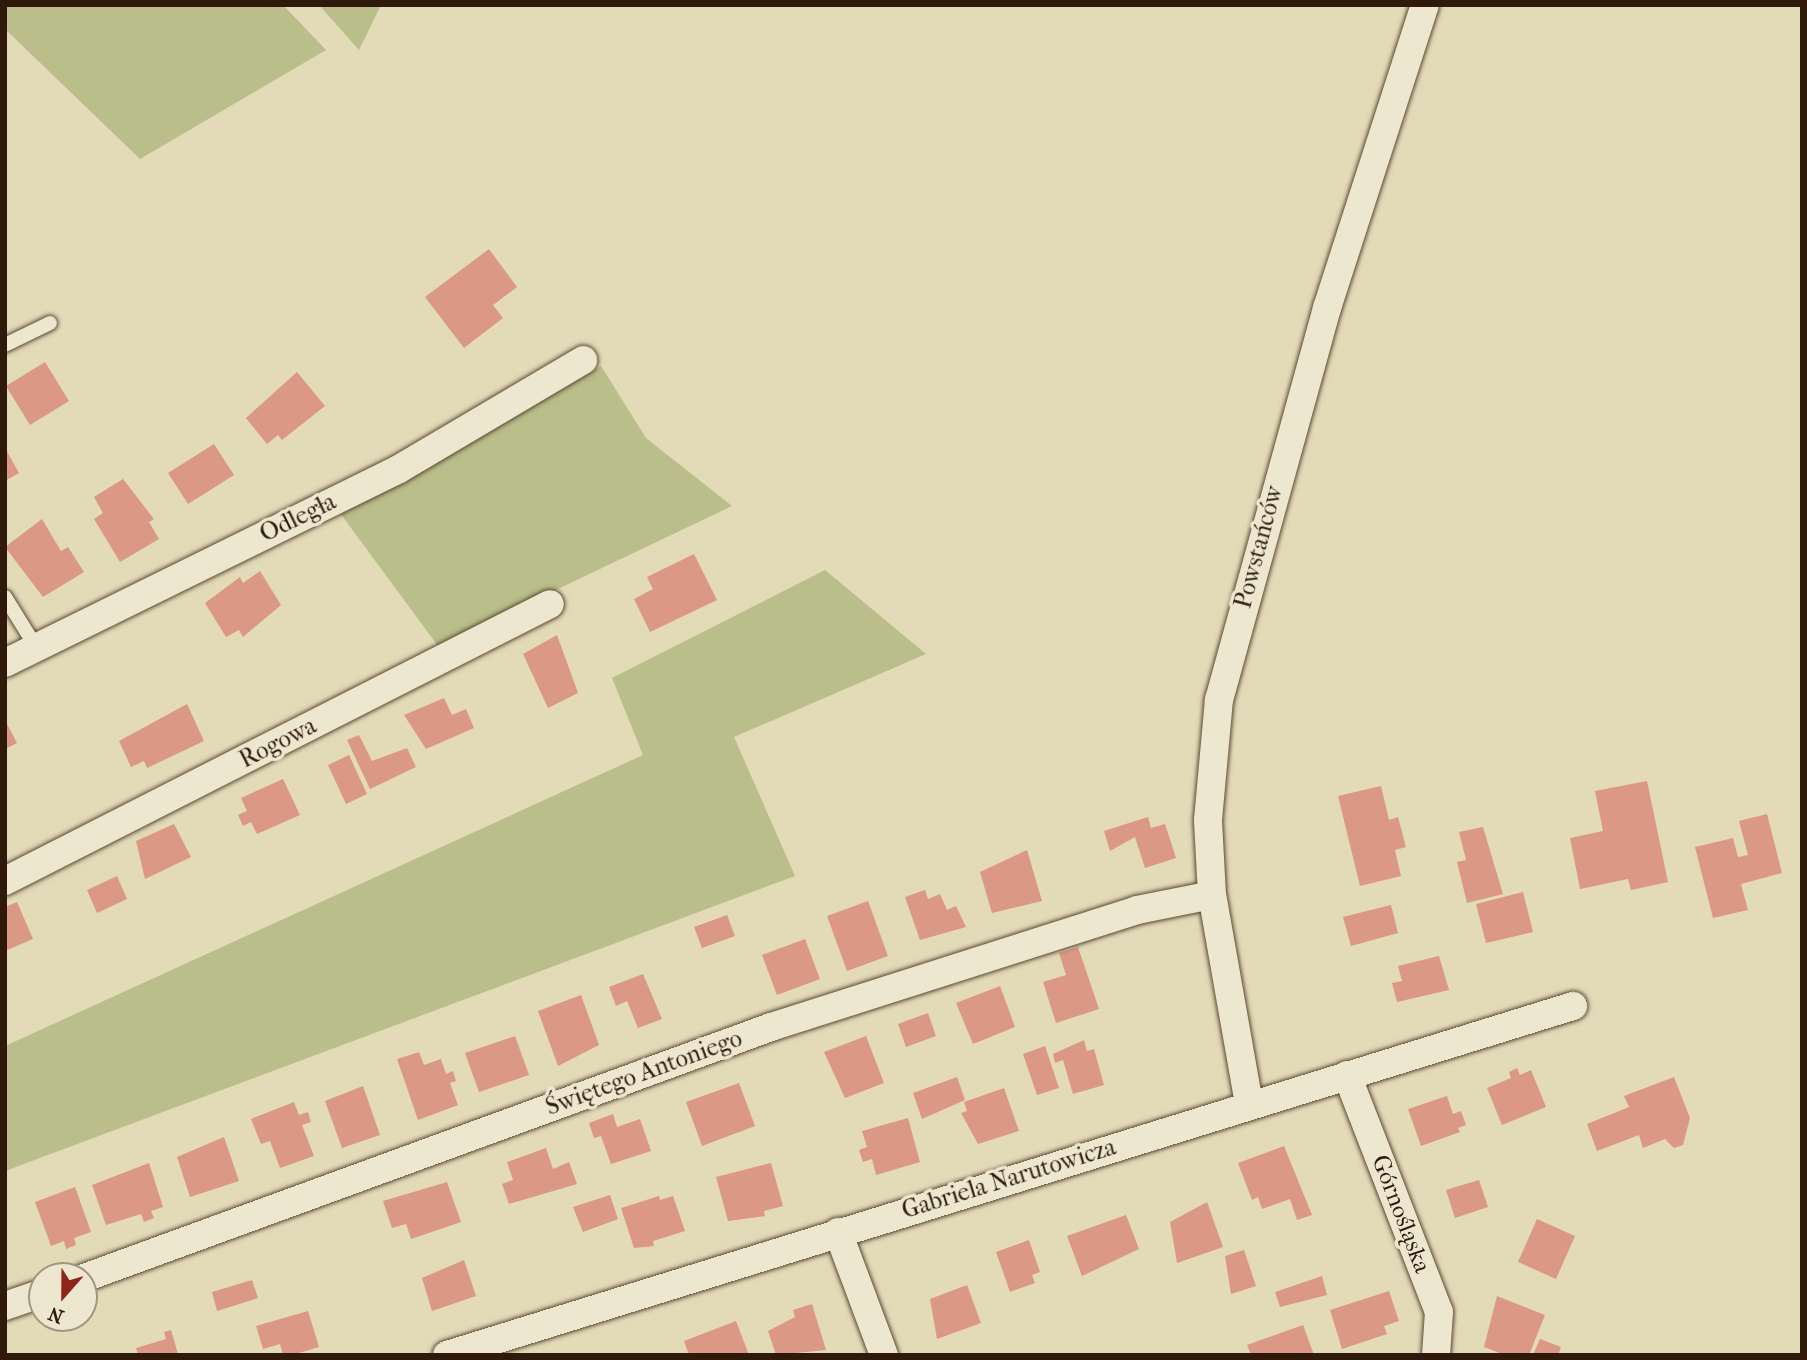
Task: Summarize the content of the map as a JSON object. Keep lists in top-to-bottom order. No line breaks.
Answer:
{"streets":{"street":["Odległa","Powstańców","Rogowa","Świętego Antoniego","Gabriela Narutowicza","Górnośląska"]},"crossings":[["Powstańców","Świętego Antoniego"],["Powstańców","Gabriela Narutowicza"],["Gabriela Narutowicza","Górnośląska"]],"north":"bottom"}
